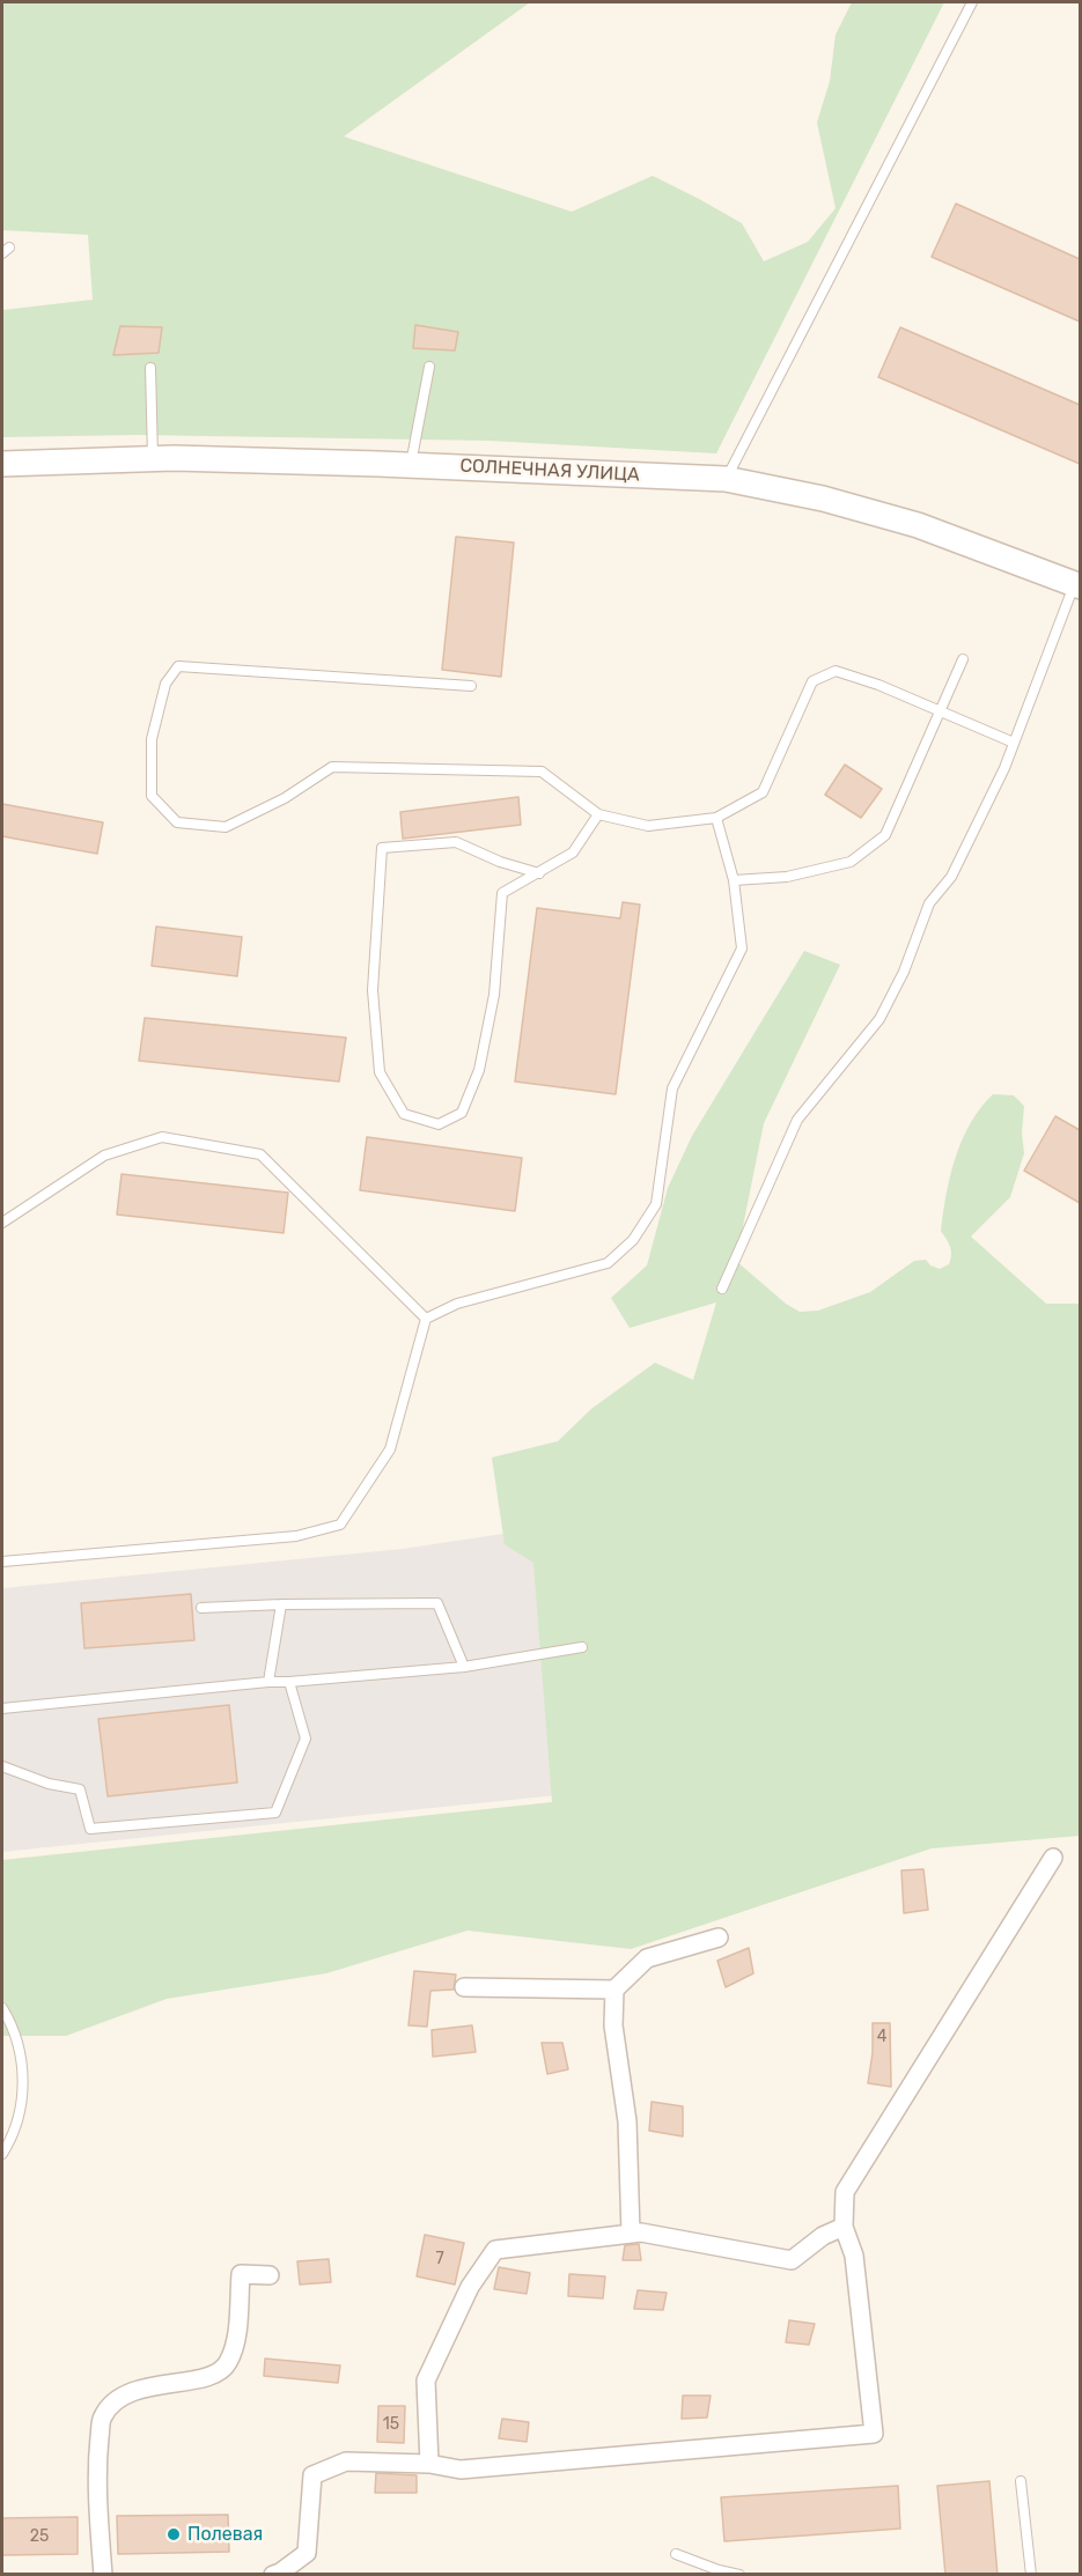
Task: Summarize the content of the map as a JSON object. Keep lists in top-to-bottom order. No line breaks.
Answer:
{"streets":{"street":["СОЛНЕЧНАЯ УЛИЦА"]},"places":["Полевая"],"house_numbers":["4","7","15","25"]}
